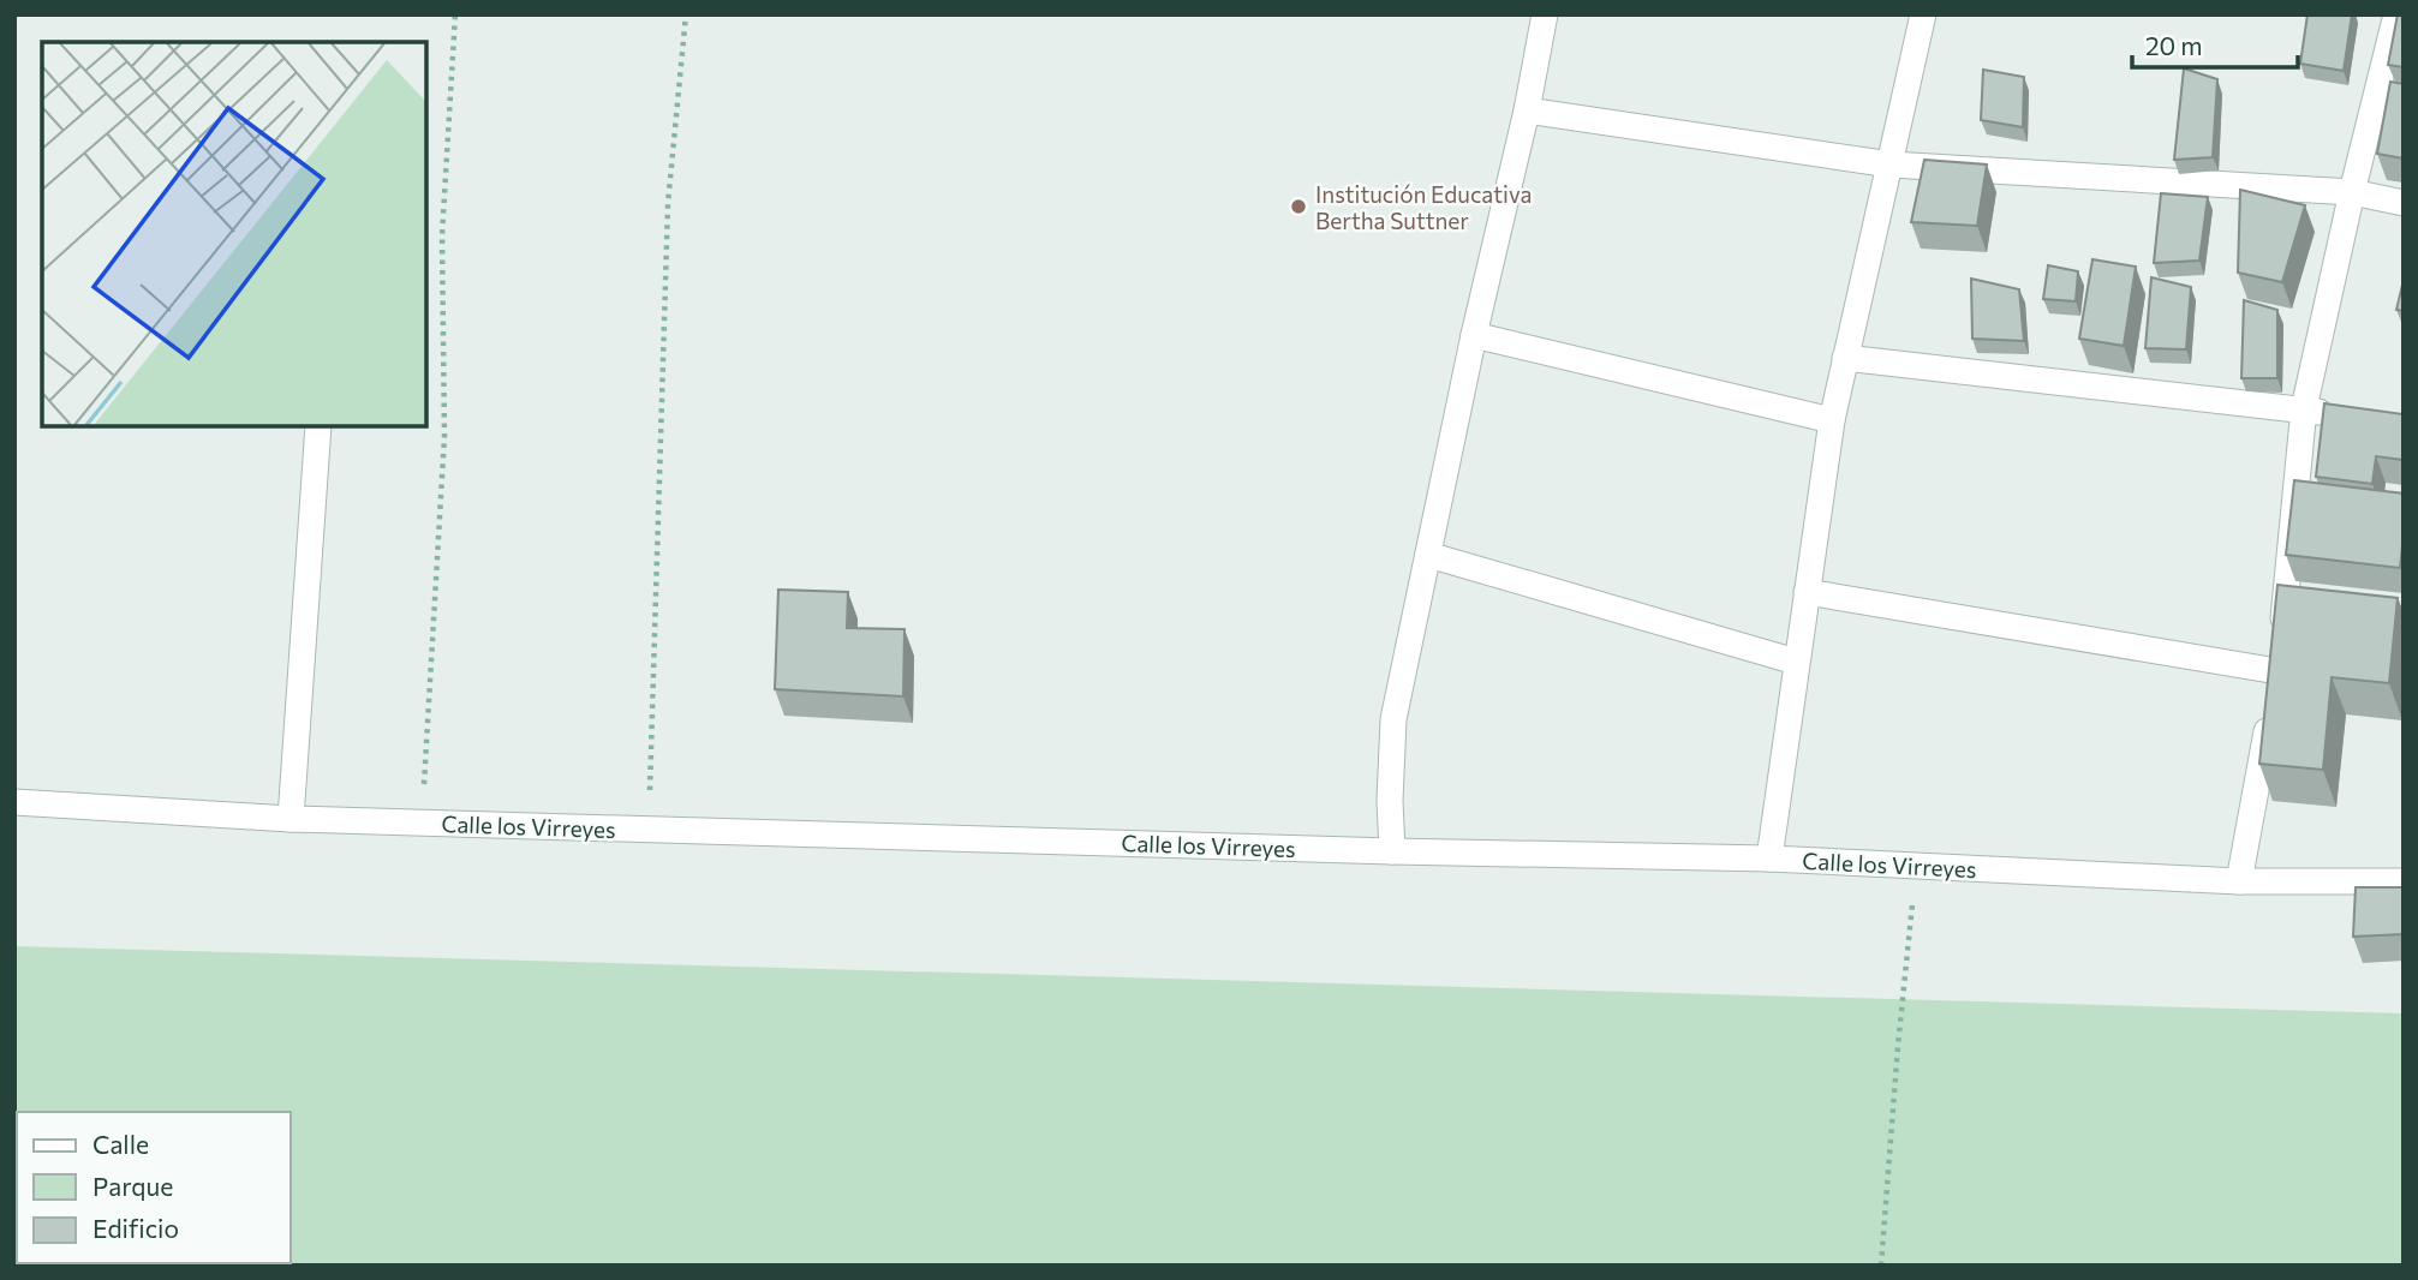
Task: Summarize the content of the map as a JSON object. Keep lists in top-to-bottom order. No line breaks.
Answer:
{"streets":{"street":["Calle los Virreyes"]},"places":["Institución Educativa Bertha Suttner"],"legend":["Calle","Parque","Edificio"],"scale_bar":"20 m"}
